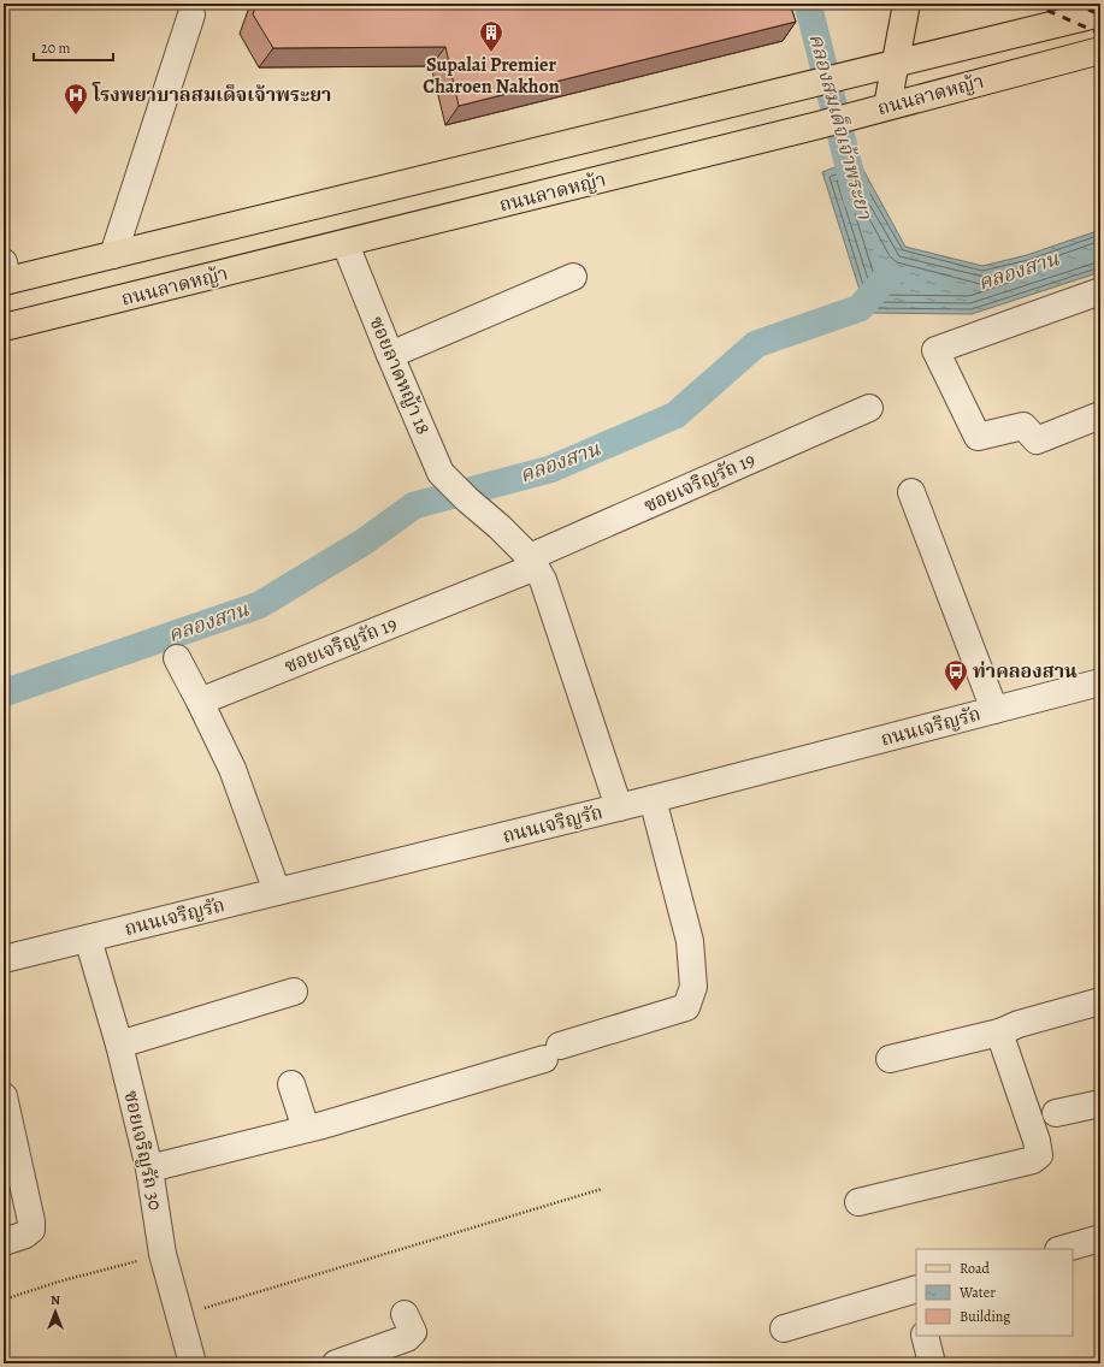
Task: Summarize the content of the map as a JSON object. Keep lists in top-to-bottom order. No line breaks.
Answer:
{"streets":{"main road":["ถนนลาดหญ้า"],"street":["ซอยลาดหญ้า 18","ซอยเจริญรัถ 19","ถนนเจริญรัถ","ซอยเจริญรัถ 30"]},"crossings":[["ถนนลาดหญ้า","ซอยลาดหญ้า 18"],["ซอยลาดหญ้า 18","ซอยเจริญรัถ 19"],["ถนนเจริญรัถ","ซอยเจริญรัถ 30"]],"water":["คลองสมเด็จเจ้าพระยา","คลองสาน"],"places":{"building":["Supalai Premier Charoen Nakhon"],"hospital":["โรงพยาบาลสมเด็จเจ้าพระยา"],"bus stop":["ท่าคลองสาน"]},"legend":["Road","Water","Building"],"scale_bar":"20 m","north":"top"}
